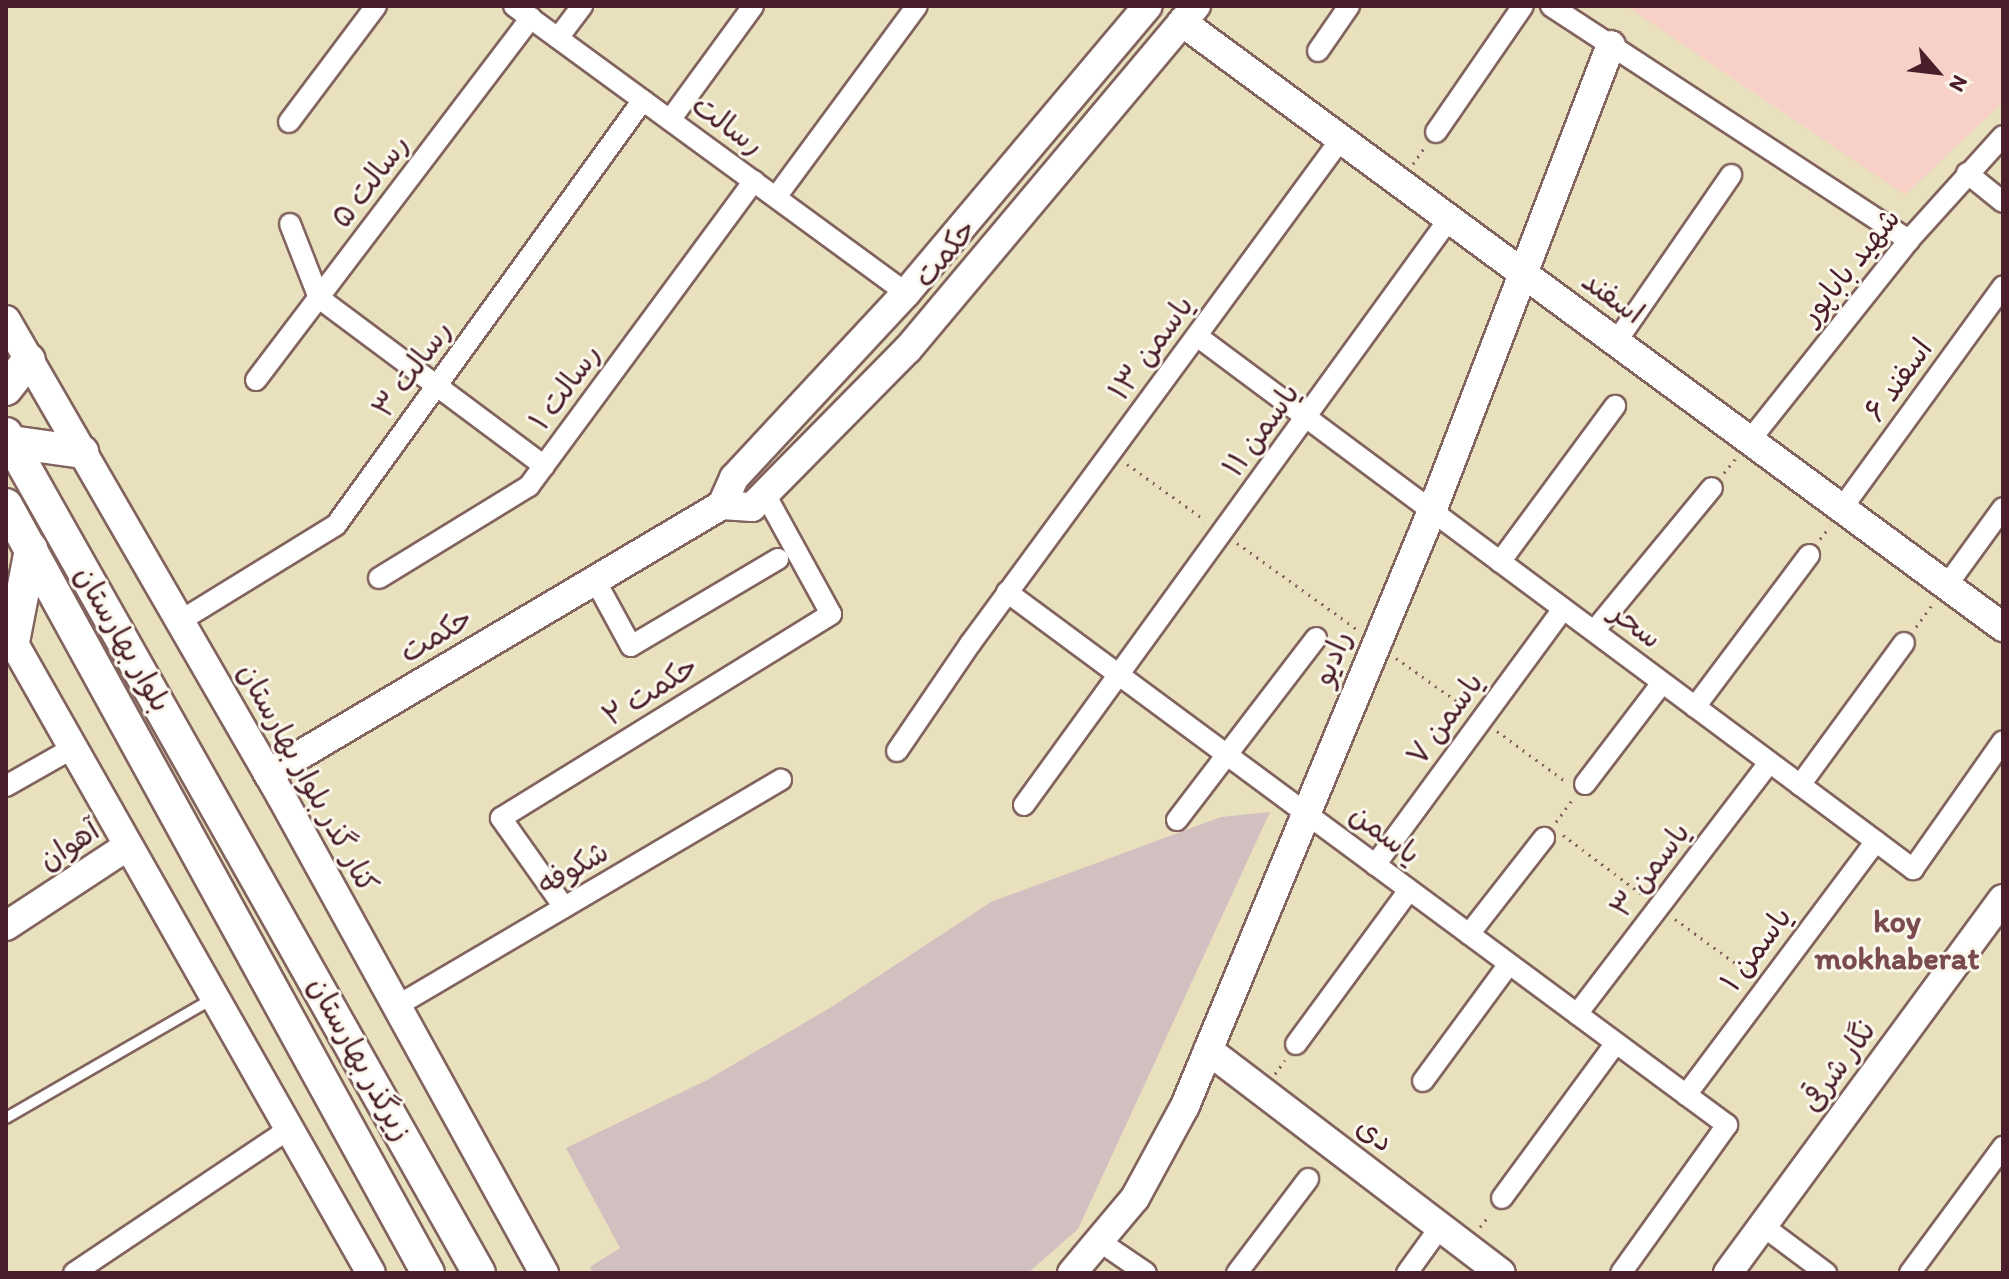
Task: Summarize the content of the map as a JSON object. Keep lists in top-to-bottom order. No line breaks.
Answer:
{"streets":{"main road":["بلوار بهارستان","زیرگذر بهارستان"],"street":["رسالت","رسالت ۵","حکمت","شهید باباپور","اسفند","یاسمن ۱۳","رسالت ۳","اسفند ۶","رسالت ۱","یاسمن ۱۱","سحر","رادیو","حکمت ۲","یاسمن ۷","کنار گذر بلوار بهارستان","یاسمن","آهوان","شکوفه","یاسمن ۳","یاسمن ۱","نگار شرقی","دی"]},"crossings":[["رسالت","رسالت ۵"],["رسالت","حکمت"],["رسالت","رسالت ۳"],["رسالت","رسالت ۱"],["حکمت","اسفند"],["حکمت","حکمت ۲"],["حکمت","کنار گذر بلوار بهارستان"],["شهید باباپور","اسفند"],["اسفند","یاسمن ۱۳"],["اسفند","اسفند ۶"],["اسفند","یاسمن ۱۱"],["اسفند","رادیو"],["یاسمن ۱۳","سحر"],["یاسمن ۱۳","یاسمن"],["رسالت ۳","کنار گذر بلوار بهارستان"],["یاسمن ۱۱","سحر"],["یاسمن ۱۱","یاسمن"],["سحر","رادیو"],["سحر","یاسمن ۷"],["سحر","یاسمن ۳"],["سحر","یاسمن ۱"],["بلوار بهارستان","زیرگذر بهارستان"],["رادیو","یاسمن"],["رادیو","دی"],["حکمت ۲","شکوفه"],["یاسمن ۷","یاسمن"],["کنار گذر بلوار بهارستان","شکوفه"],["یاسمن","یاسمن ۳"],["یاسمن","یاسمن ۱"]],"districts":["koy mokhaberat"],"north":"bottom right"}
